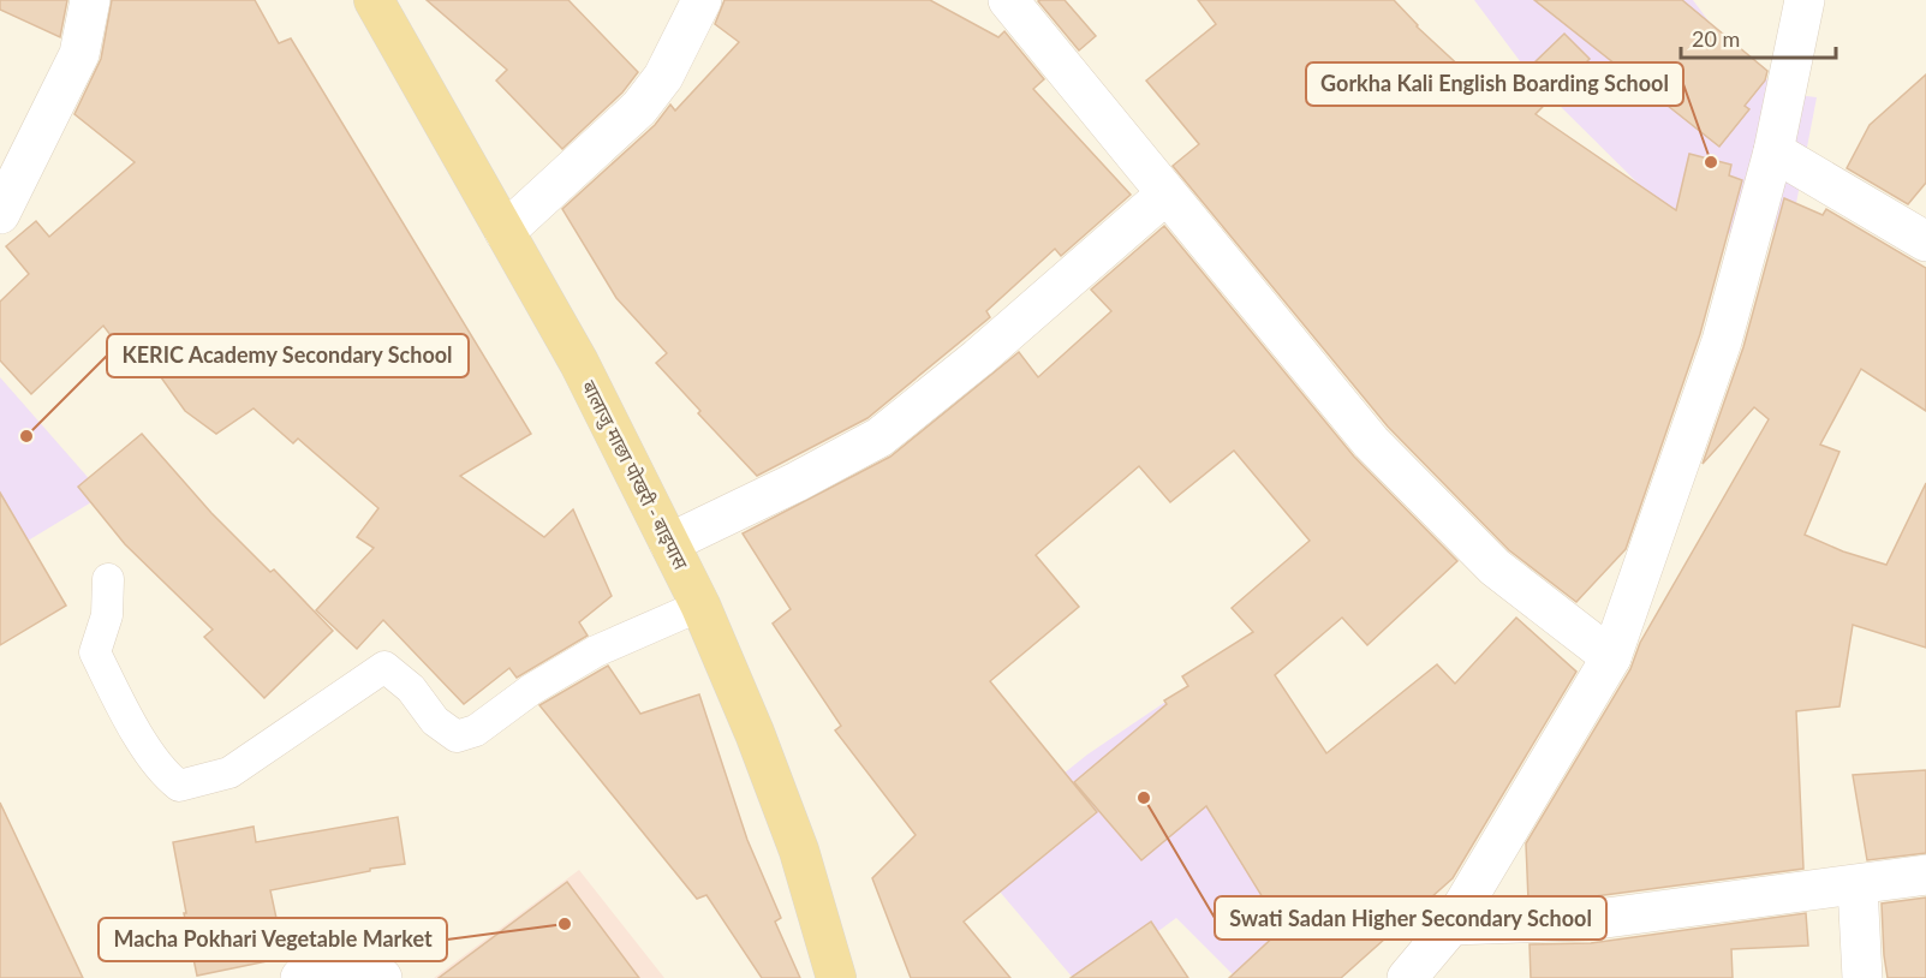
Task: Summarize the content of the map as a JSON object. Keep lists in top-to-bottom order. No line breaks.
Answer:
{"streets":{"main road":["बालाजु माछा पोखरी - बाइपास"]},"places":["Gorkha Kali English Boarding School","KERIC Academy Secondary School","Swati Sadan Higher Secondary School","Macha Pokhari Vegetable Market"],"scale_bar":"20 m"}
